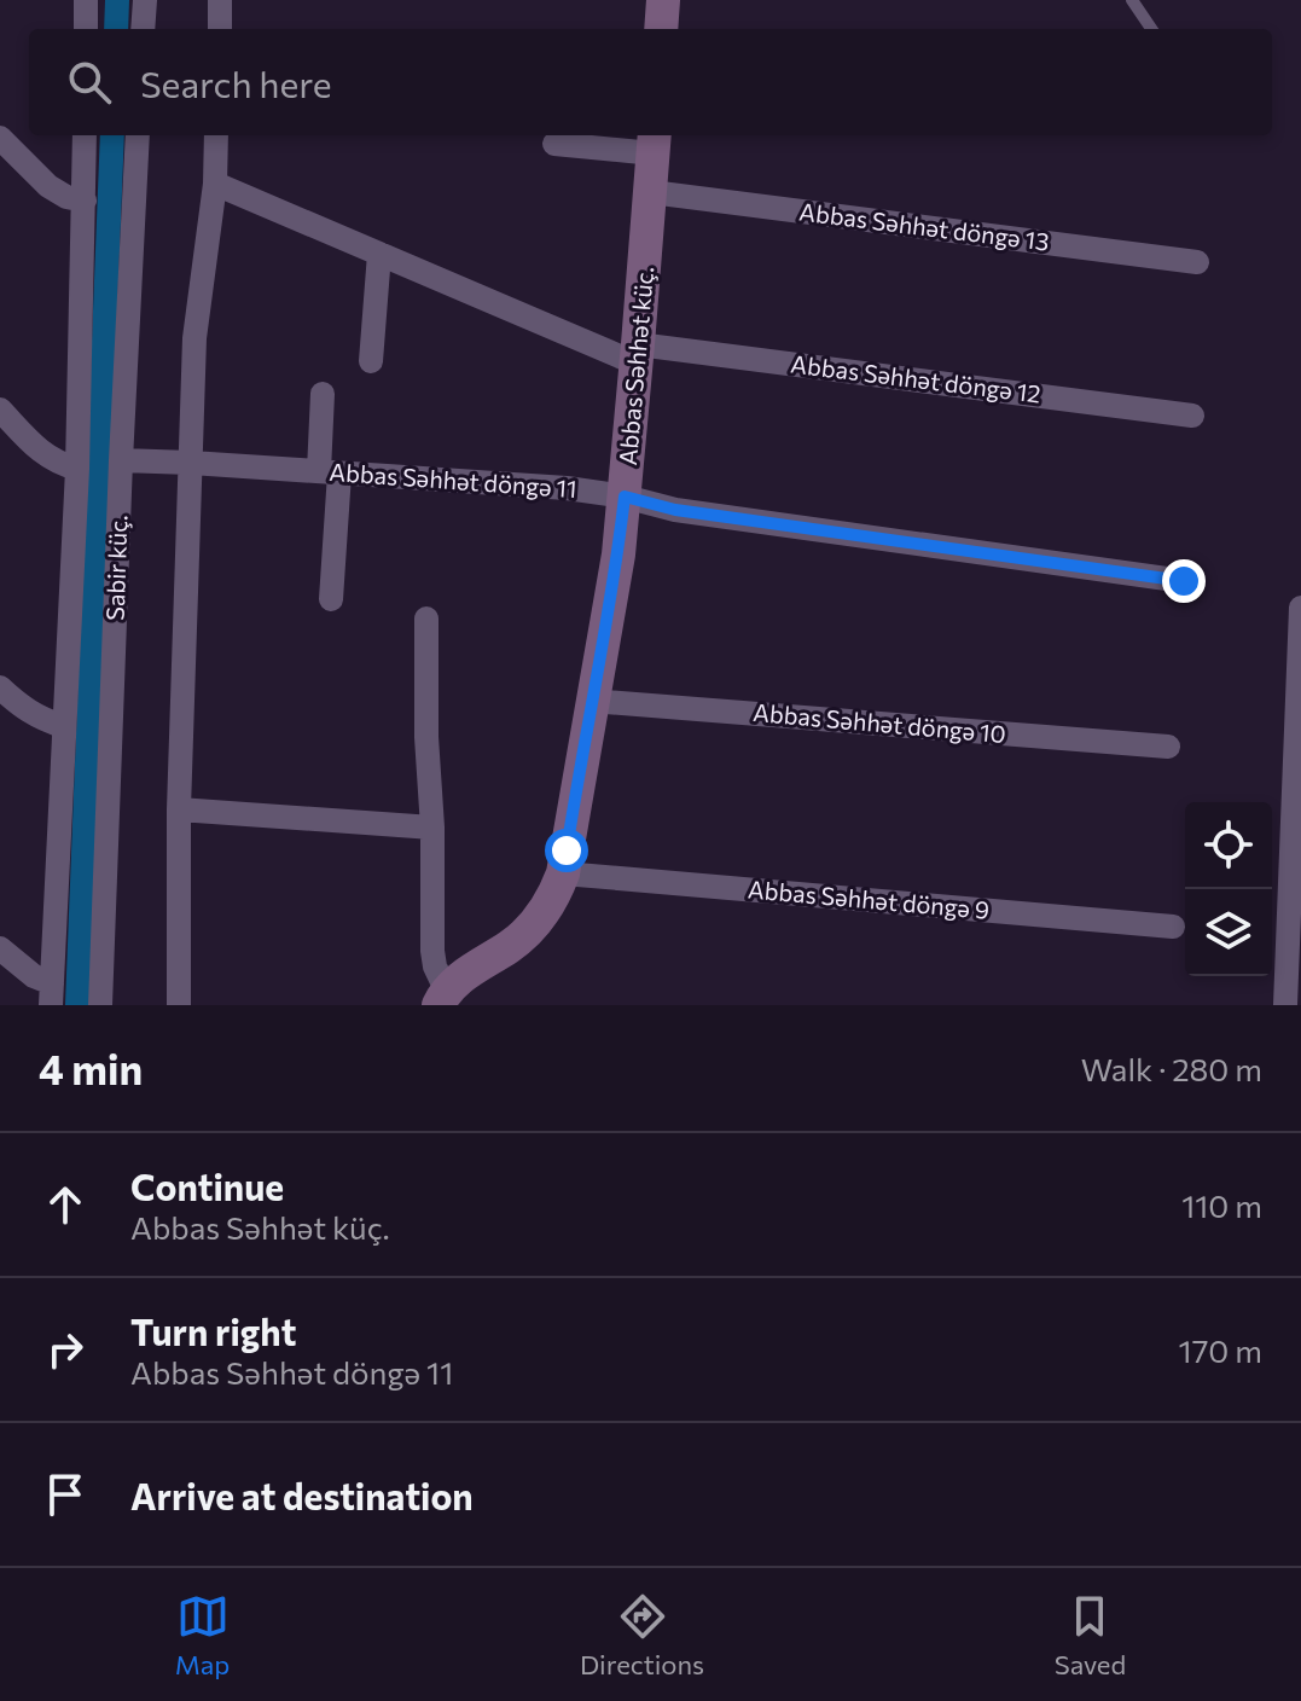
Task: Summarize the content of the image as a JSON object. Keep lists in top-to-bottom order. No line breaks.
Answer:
{"streets":{"street":["Abbas Səhhət döngə 13","Abbas Səhhət küç.","Abbas Səhhət döngə 12","Abbas Səhhət döngə 11","Sabir küç.","Abbas Səhhət döngə 10","Abbas Səhhət döngə 9"]},"crossings":[["Abbas Səhhət döngə 13","Abbas Səhhət küç."],["Abbas Səhhət küç.","Abbas Səhhət döngə 12"],["Abbas Səhhət küç.","Abbas Səhhət döngə 11"],["Abbas Səhhət küç.","Abbas Səhhət döngə 10"],["Abbas Səhhət küç.","Abbas Səhhət döngə 9"],["Abbas Səhhət döngə 11","Sabir küç."]],"page":{"search":"Search here","heading":["4 min","Walk · 280 m"],"list":[["Continue","Abbas Səhhət küç.","110 m"],["Turn right","Abbas Səhhət döngə 11","170 m"],"Arrive at destination"],"nav":["Map","Directions","Saved"]}}
